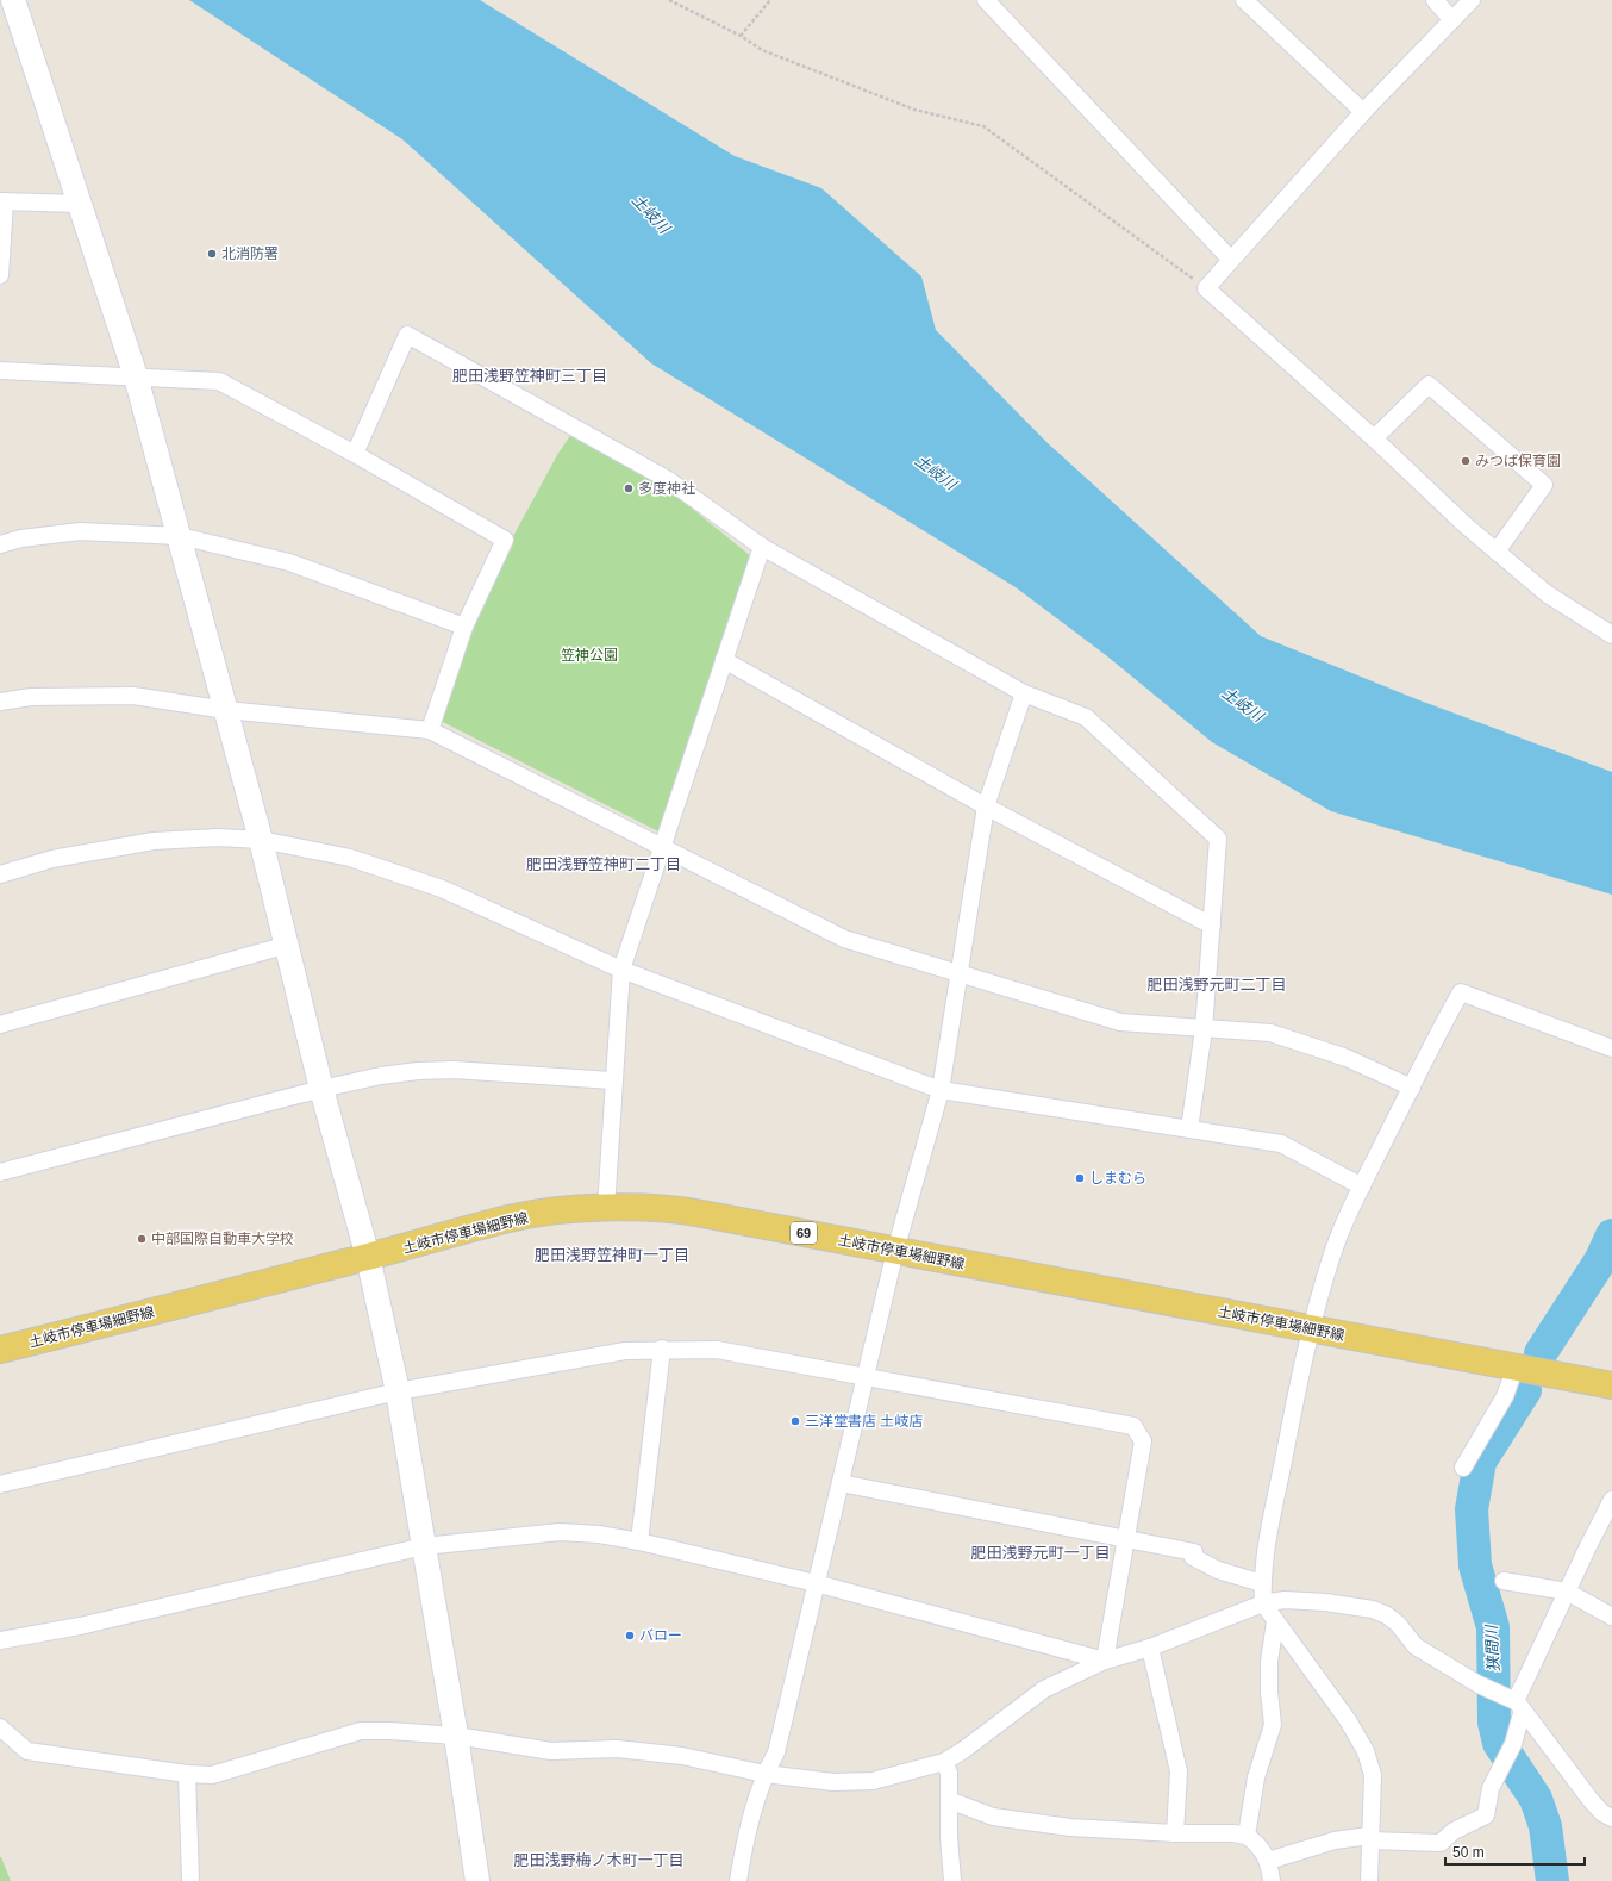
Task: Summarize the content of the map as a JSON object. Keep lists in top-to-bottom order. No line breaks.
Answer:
{"streets":{"main road":["土岐市停車場細野線","69"]},"districts":["肥田浅野笠神町三丁目","肥田浅野笠神町二丁目","肥田浅野元町二丁目","肥田浅野笠神町一丁目","肥田浅野元町一丁目","肥田浅野梅ノ木町一丁目"],"water":["土岐川","狭間川"],"parks":["笠神公園"],"places":["北消防署","みつば保育園","多度神社","しまむら","中部国際自動車大学校","三洋堂書店 土岐店","バロー"],"scale_bar":"50 m"}
